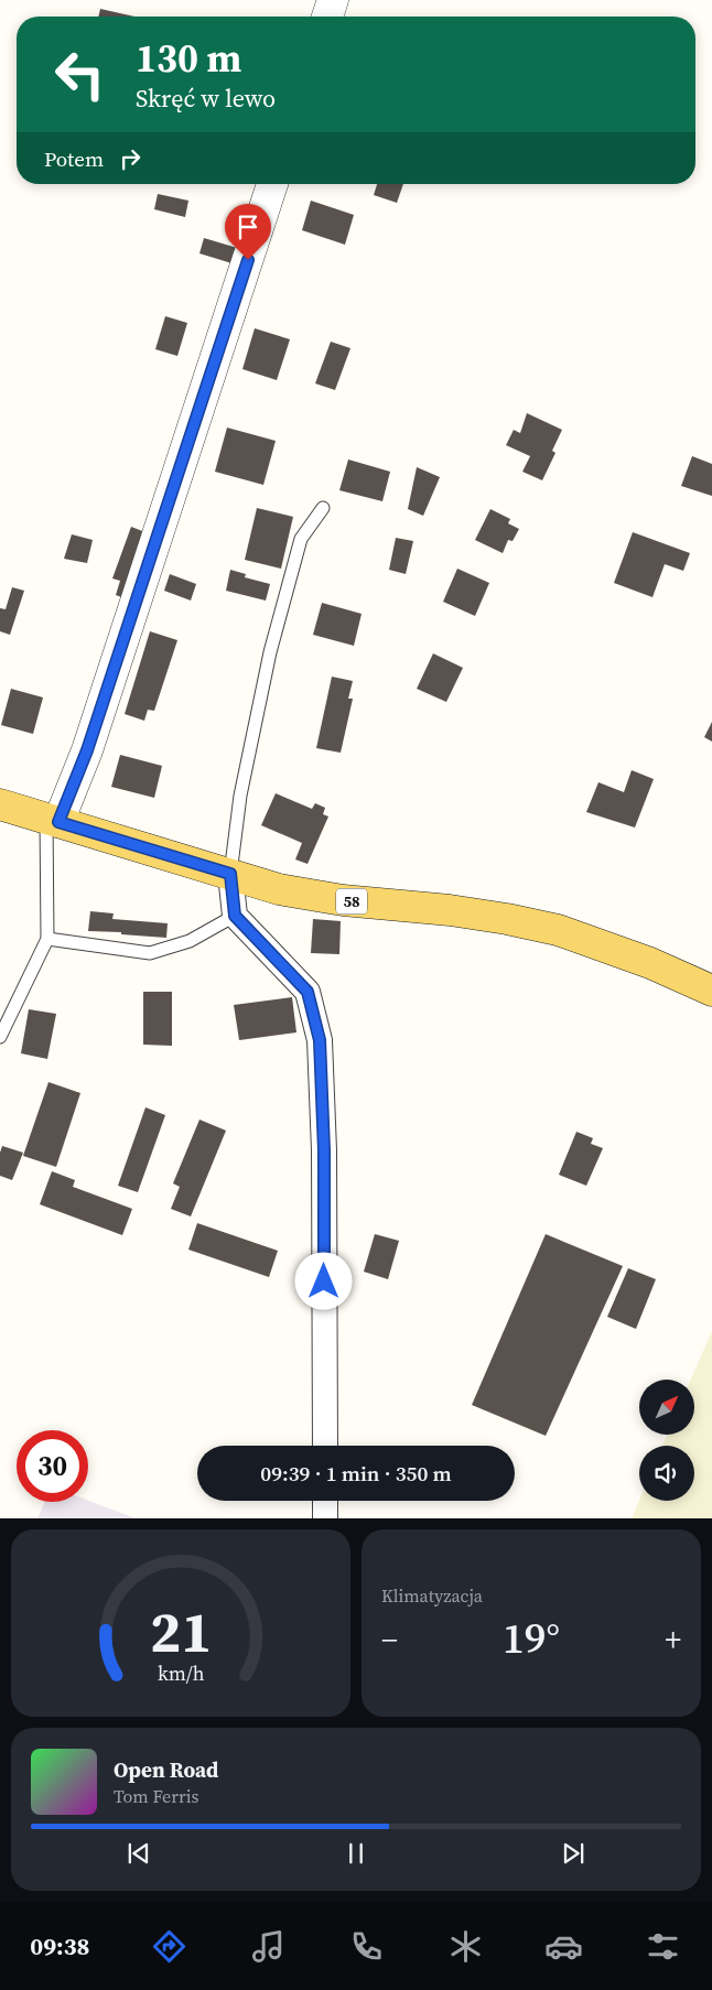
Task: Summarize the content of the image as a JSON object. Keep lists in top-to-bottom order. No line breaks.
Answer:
{"streets":{"main road":["58"]},"north":"top right","page":{"turn":["130 m","Skręć w lewo"],"then":"Potem","limit":"30","trip":"09:39 · 1 min · 350 m","tile":"Klimatyzacja","heat":["−","19°","+"],"song":["Open Road","Tom Ferris"],"tabs":"09:38","gauge":["21","km/h"]}}
